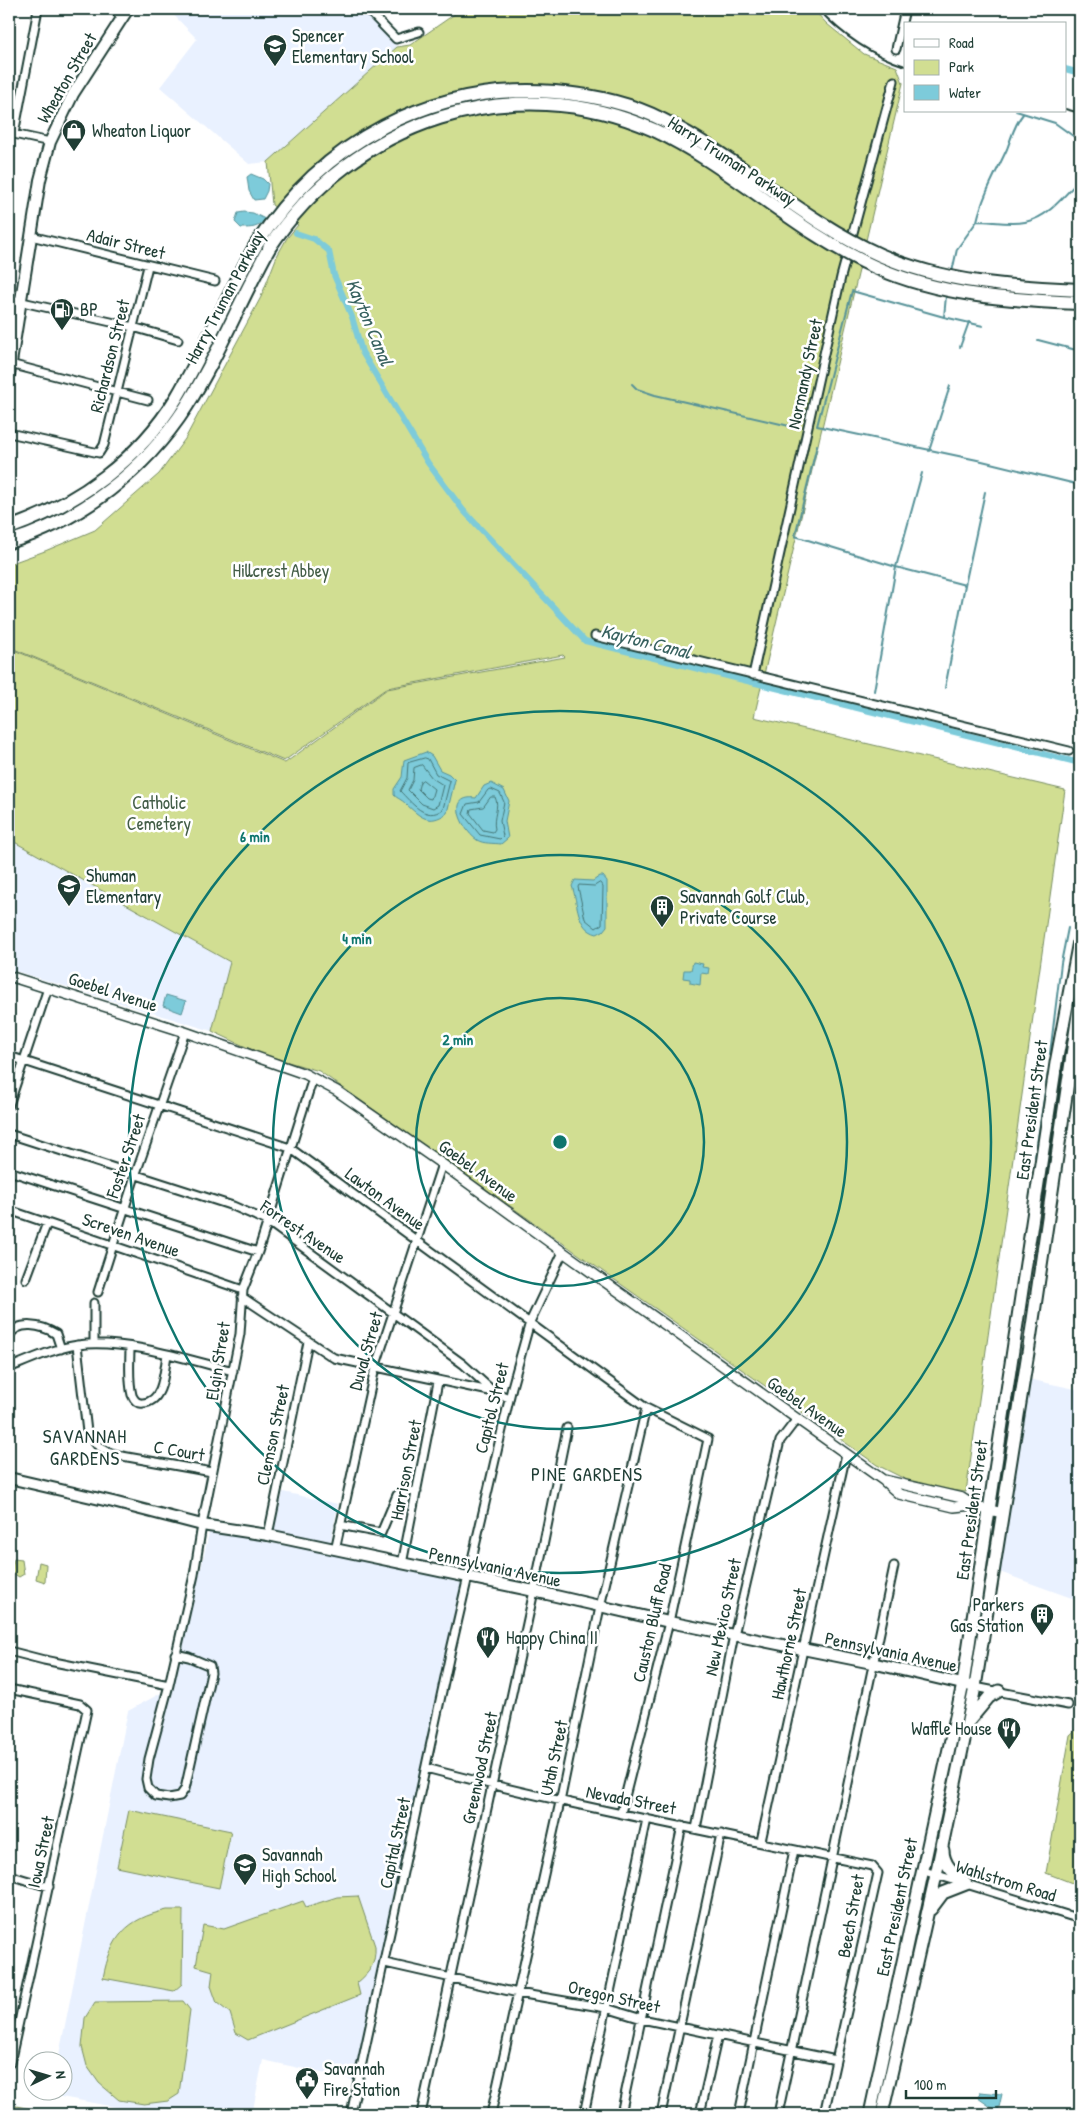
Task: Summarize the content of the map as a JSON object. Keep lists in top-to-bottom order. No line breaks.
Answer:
{"streets":{"highway":["Harry Truman Parkway"],"main road":["Wheaton Street","East President Street","Pennsylvania Avenue"],"street":["Adair Street","Richardson Street","Normandy Street","Goebel Avenue","Foster Street","Lawton Avenue","Forrest Avenue","Screven Avenue","Duval Street","Elgin Street","Capitol Street","Clemson Street","C Court","Harrison Street","New Mexico Street","Causton Bluff Road","Hawthorne Street","Utah Street","Greenwood Street","Nevada Street","Capital Street","Iowa Street","Wahlstrom Road","Beech Street","Oregon Street"]},"crossings":[["Wheaton Street","Adair Street"],["Adair Street","Richardson Street"],["Goebel Avenue","East President Street"],["Goebel Avenue","Foster Street"],["Goebel Avenue","Duval Street"],["Goebel Avenue","Elgin Street"],["Goebel Avenue","Capitol Street"],["Goebel Avenue","New Mexico Street"],["Goebel Avenue","Hawthorne Street"],["East President Street","Pennsylvania Avenue"],["East President Street","Wahlstrom Road"],["Foster Street","Lawton Avenue"],["Foster Street","Forrest Avenue"],["Foster Street","Screven Avenue"],["Lawton Avenue","Duval Street"],["Lawton Avenue","Elgin Street"],["Lawton Avenue","Capitol Street"],["Lawton Avenue","Causton Bluff Road"],["Lawton Avenue","Utah Street"],["Forrest Avenue","Screven Avenue"],["Forrest Avenue","Duval Street"],["Forrest Avenue","Elgin Street"],["Screven Avenue","Duval Street"],["Screven Avenue","Elgin Street"],["Screven Avenue","Capitol Street"],["Screven Avenue","Clemson Street"],["Screven Avenue","Harrison Street"],["Duval Street","Pennsylvania Avenue"],["Elgin Street","C Court"],["Elgin Street","Pennsylvania Avenue"],["Capitol Street","Pennsylvania Avenue"],["Capitol Street","Capital Street"],["Clemson Street","Pennsylvania Avenue"],["Harrison Street","Pennsylvania Avenue"],["Pennsylvania Avenue","New Mexico Street"],["Pennsylvania Avenue","Causton Bluff Road"],["Pennsylvania Avenue","Hawthorne Street"],["Pennsylvania Avenue","Utah Street"],["Pennsylvania Avenue","Greenwood Street"],["Pennsylvania Avenue","Capital Street"],["Pennsylvania Avenue","Beech Street"],["New Mexico Street","Nevada Street"],["Causton Bluff Road","Nevada Street"],["Hawthorne Street","Nevada Street"],["Utah Street","Nevada Street"],["Utah Street","Oregon Street"],["Greenwood Street","Nevada Street"],["Greenwood Street","Oregon Street"],["Nevada Street","Capital Street"],["Nevada Street","Beech Street"],["Capital Street","Oregon Street"],["Beech Street","Oregon Street"]],"districts":["SAVANNAH GARDENS","PINE GARDENS"],"water":["Kayton Canal"],"parks":["Hillcrest Abbey","Catholic Cemetery"],"places":{"school or university":["Spencer Elementary School","Shuman Elementary","Savannah High School"],"shop":["Wheaton Liquor"],"fuel station":["BP"],"building":["Savannah Golf Club, Private Course","Parkers Gas Station"],"restaurant":["Happy China II","Waffle House"],"public building":["Savannah Fire Station"]},"legend":["Road","Park","Water"],"scale_bar":"100 m","north":"right","rings":["6 min","4 min","2 min"]}
